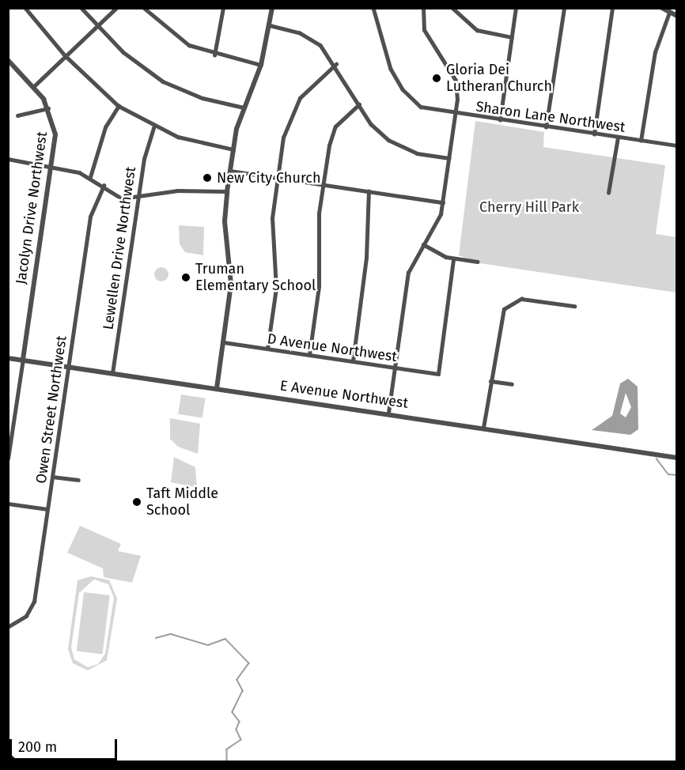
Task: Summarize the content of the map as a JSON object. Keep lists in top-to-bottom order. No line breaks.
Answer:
{"streets":{"street":["Sharon Lane Northwest","Jacolyn Drive Northwest","Lewellen Drive Northwest","D Avenue Northwest","E Avenue Northwest","Owen Street Northwest"]},"crossings":[["Jacolyn Drive Northwest","E Avenue Northwest"],["Lewellen Drive Northwest","E Avenue Northwest"],["E Avenue Northwest","Owen Street Northwest"]],"parks":["Cherry Hill Park"],"places":["Gloria Dei Lutheran Church","New City Church","Truman Elementary School","Taft Middle School"],"scale_bar":"200 m"}
